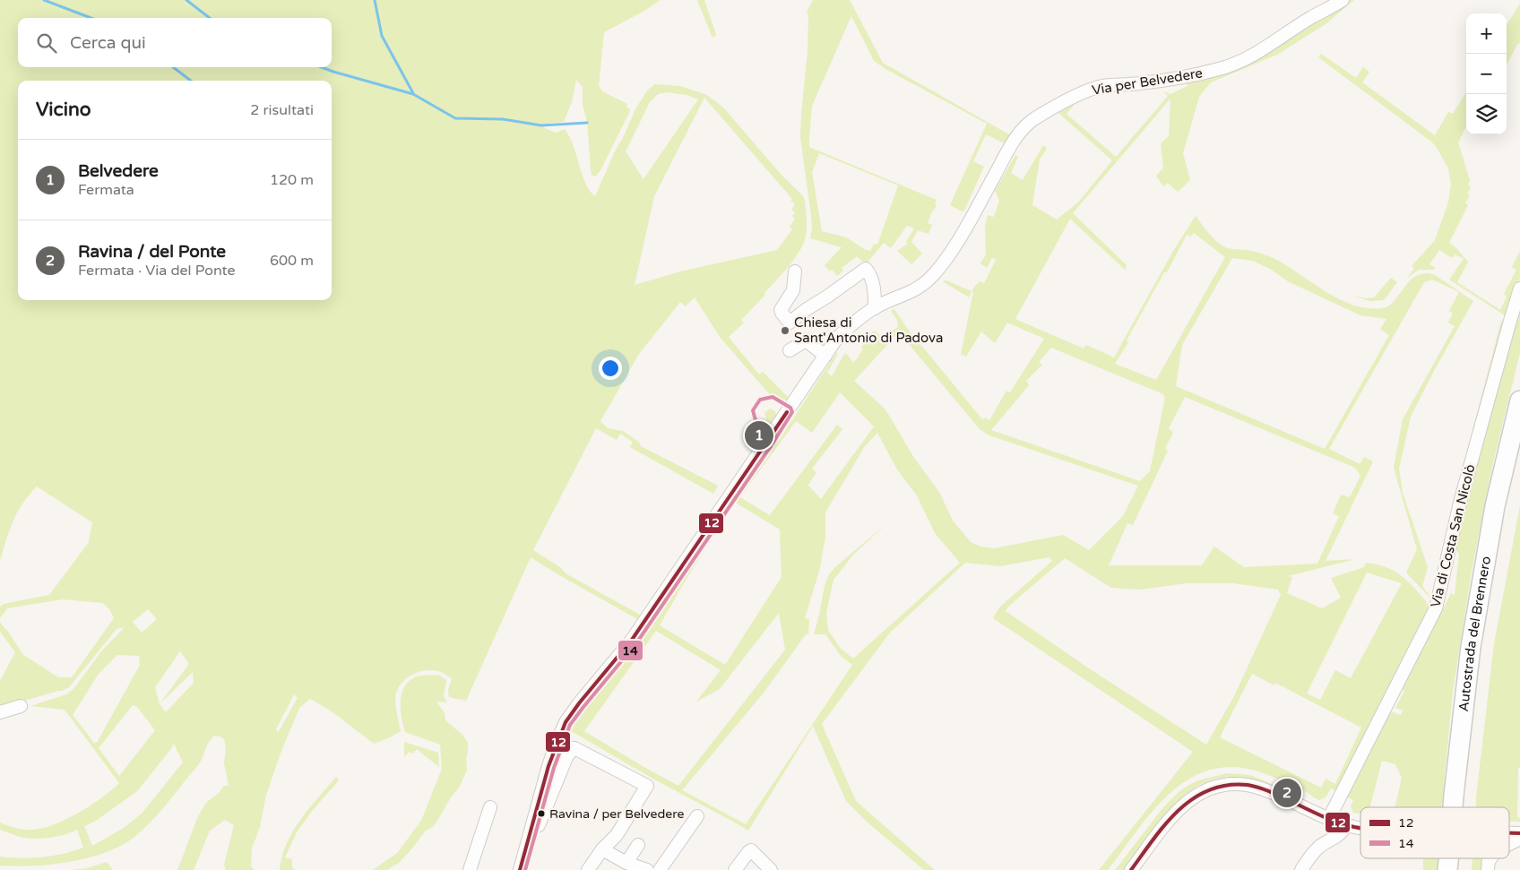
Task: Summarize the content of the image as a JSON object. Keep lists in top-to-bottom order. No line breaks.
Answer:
{"streets":{"highway":["Autostrada del Brennero"],"street":["Via per Belvedere","Via di Costa San Nicolò"]},"places":["Chiesa di Sant'Antonio di Padova","Ravina / per Belvedere"],"lines":["transit line 14","transit line 12"],"legend":["12","14"],"page":{"map_buttons":["+","−"],"search":"Cerca qui","heading":["Vicino","2 risultati"],"list":[{"mark":"1","name":"Belvedere","note":"Fermata","value":"120 m"},{"mark":"2","name":"Ravina / del Ponte","note":"Fermata · Via del Ponte","value":"600 m"}],"pins":["1","2"]}}
